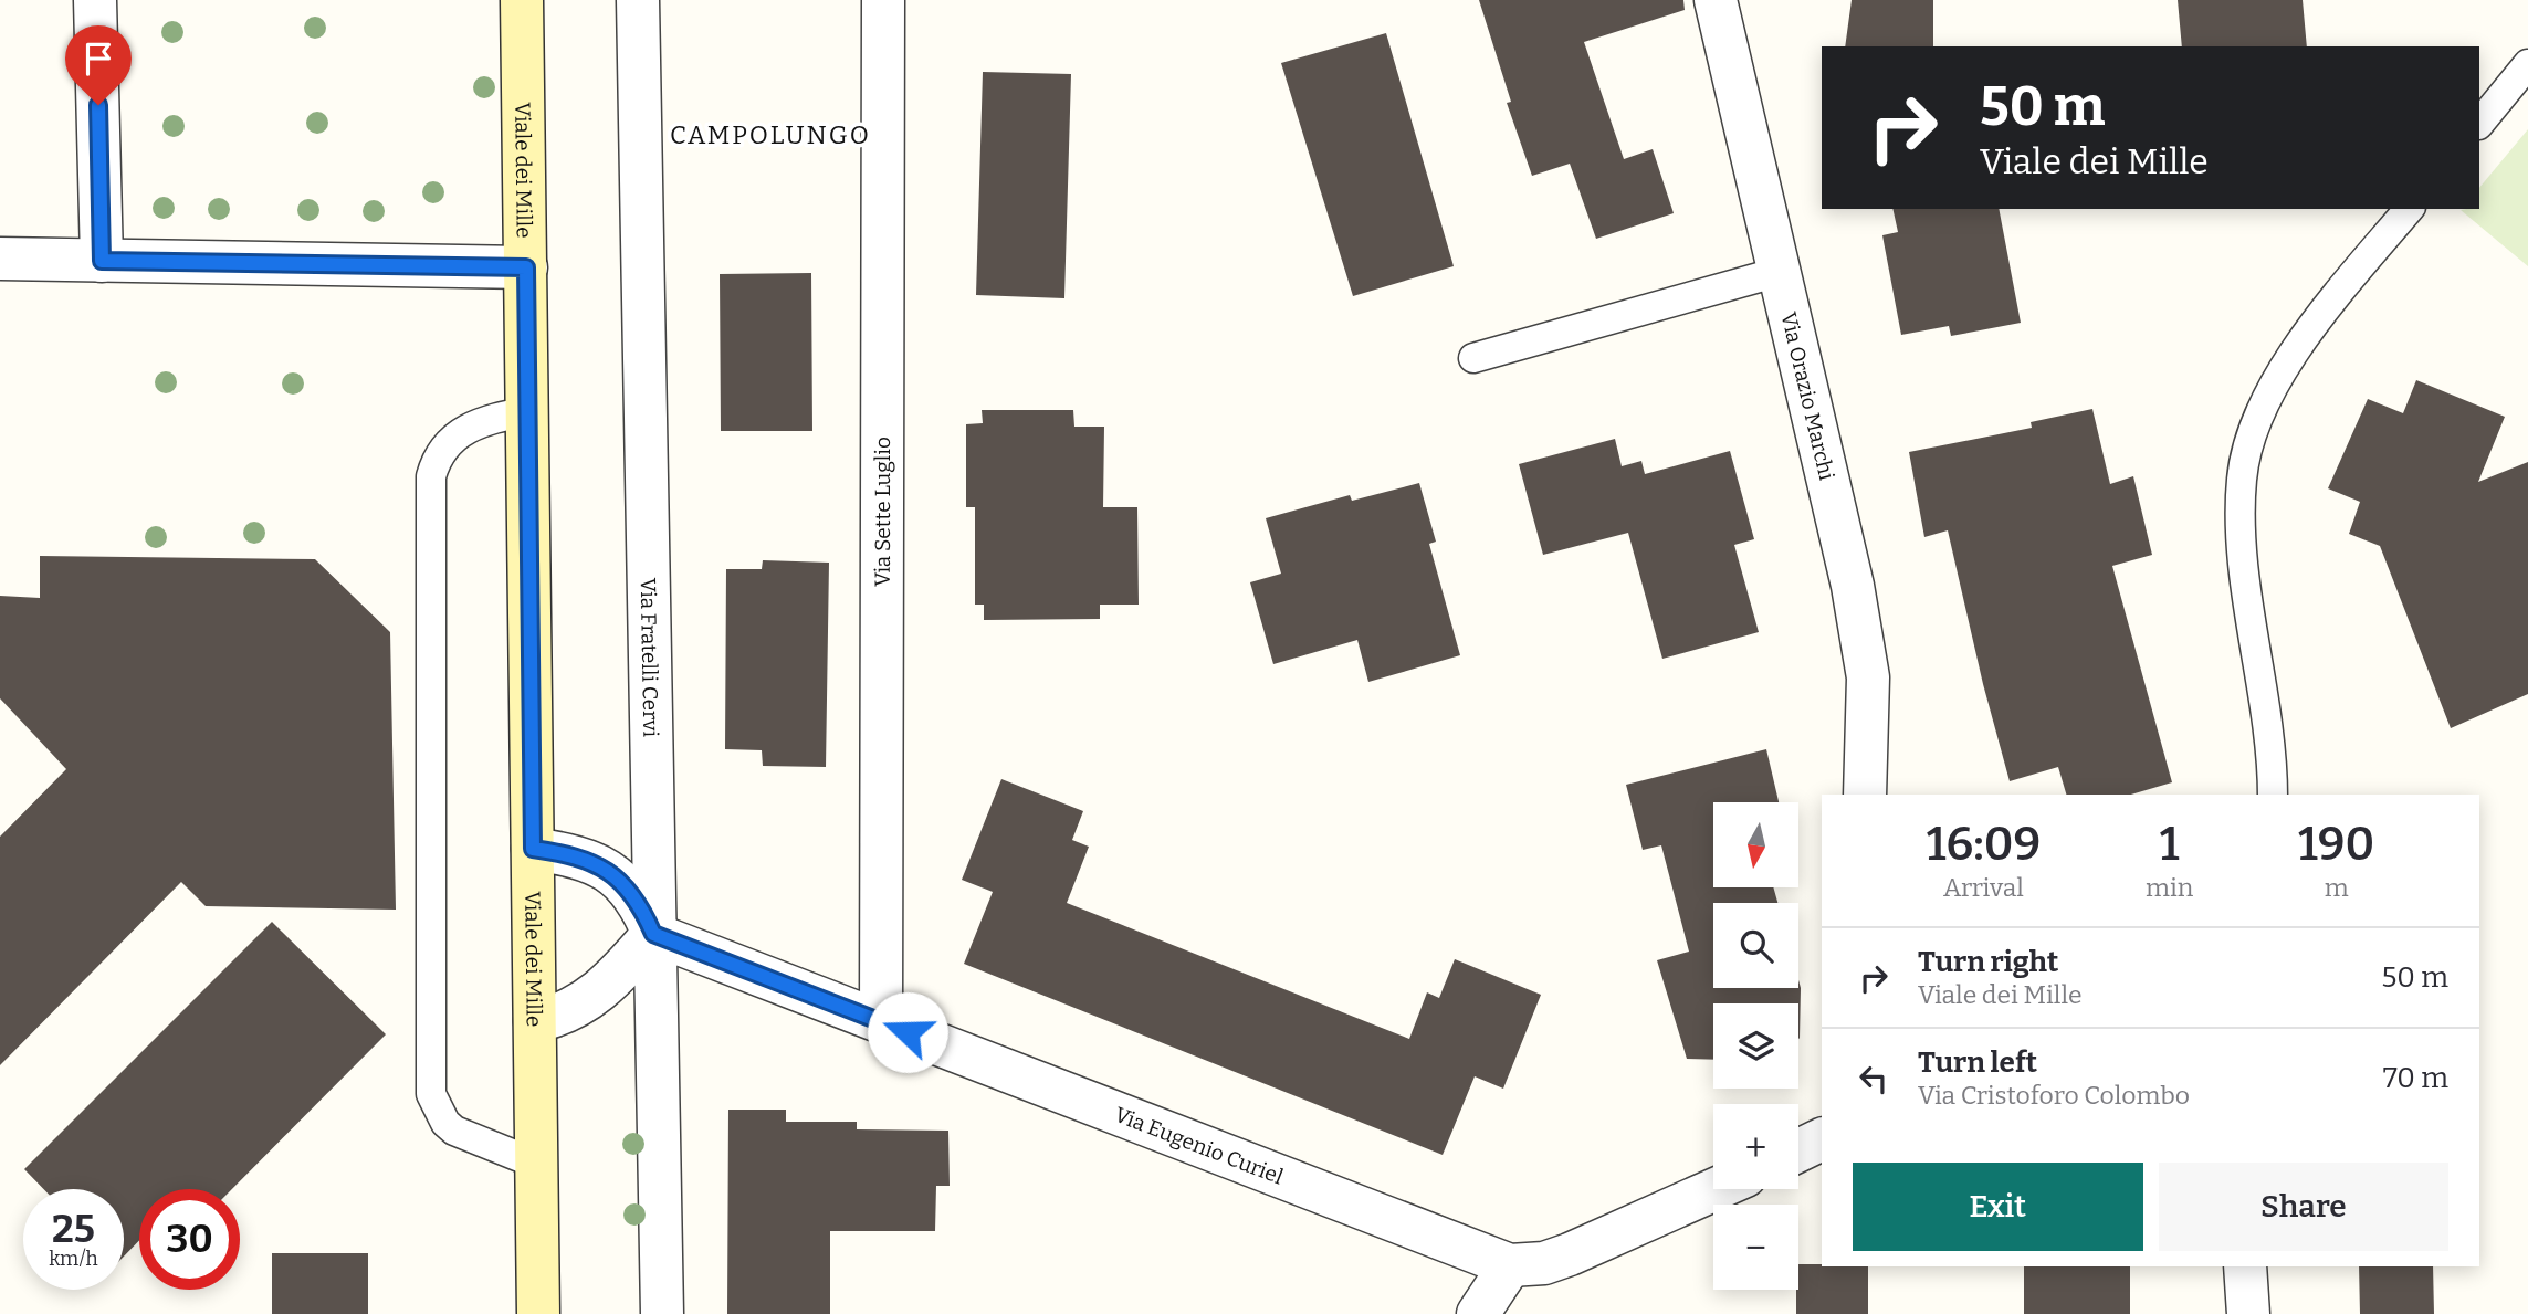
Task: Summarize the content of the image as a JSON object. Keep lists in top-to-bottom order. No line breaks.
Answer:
{"streets":{"main road":["Viale dei Mille"],"street":["Via Orazio Marchi","Via Sette Luglio","Via Fratelli Cervi","Via Eugenio Curiel"]},"crossings":[["Via Sette Luglio","Via Eugenio Curiel"],["Via Fratelli Cervi","Via Eugenio Curiel"]],"districts":["CAMPOLUNGO"],"north":"bottom","page":{"turn":["50 m","Viale dei Mille"],"eta":["16:09","Arrival","1","min","190","m"],"map_buttons":["+","−"],"list":[{"name":"Turn right","note":"Viale dei Mille","value":"50 m"},{"name":"Turn left","note":"Via Cristoforo Colombo","value":"70 m"}],"buttons":["Exit","Share"],"speed":"25 km/h","limit":"30"}}
